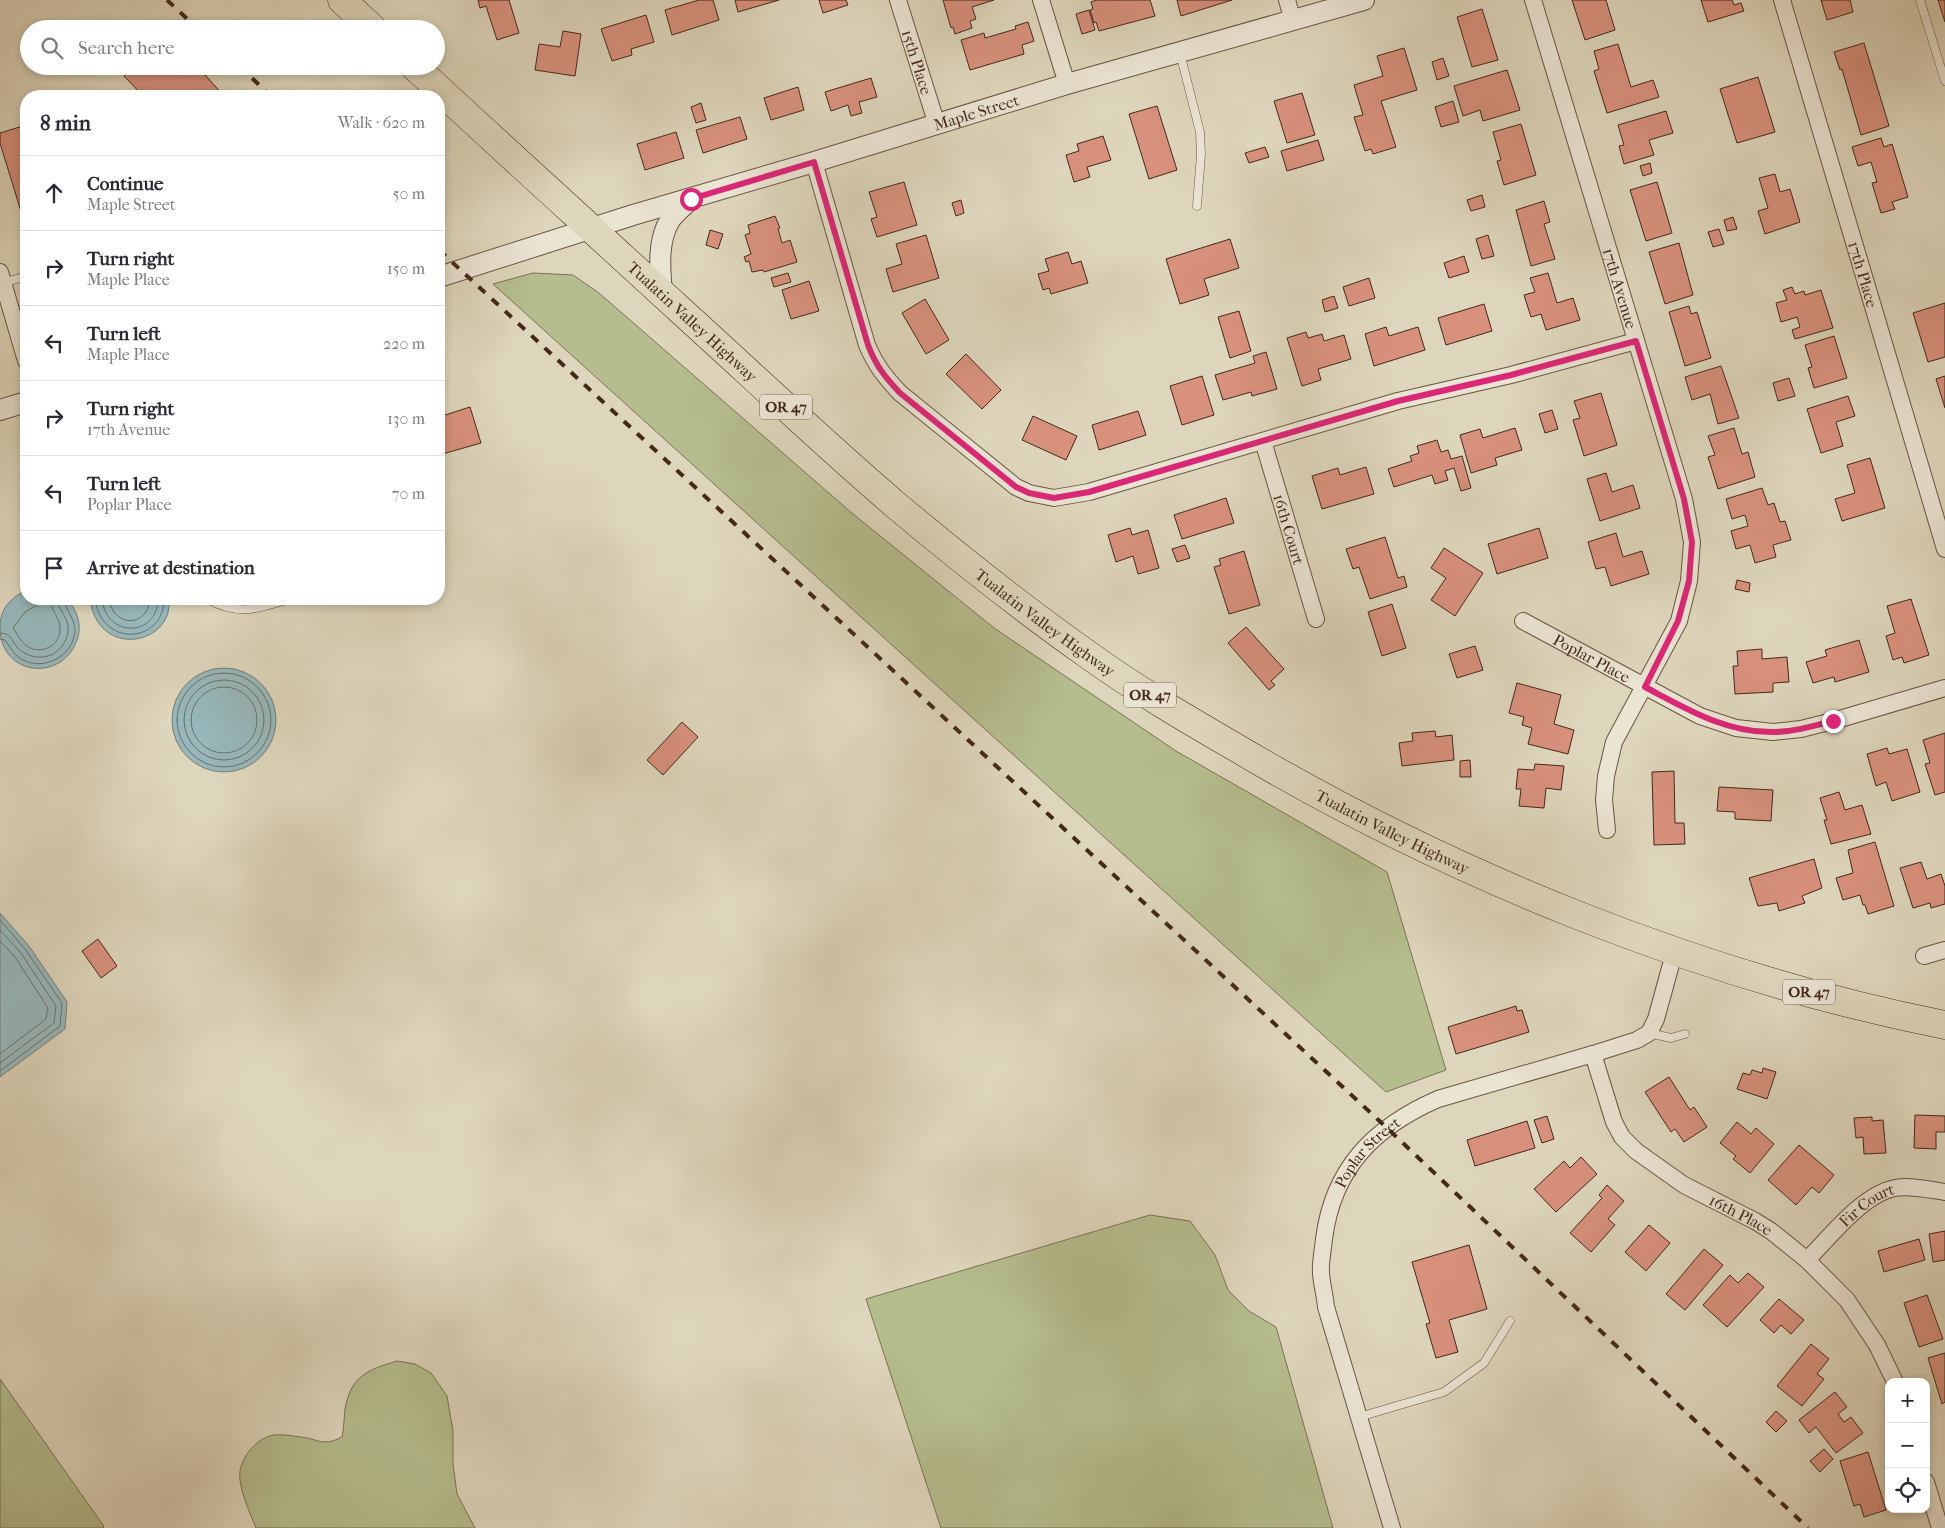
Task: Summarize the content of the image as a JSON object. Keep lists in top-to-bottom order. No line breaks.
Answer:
{"streets":{"highway":["Tualatin Valley Highway","OR 47"],"street":["15th Place","Maple Street","17th Place","17th Avenue","16th Court","Poplar Place","Poplar Street","Fir Court","16th Place"]},"crossings":[["15th Place","Maple Street"],["Maple Street","Tualatin Valley Highway"],["17th Avenue","Poplar Place"],["Poplar Street","16th Place"],["Fir Court","16th Place"]],"page":{"search":"Search here","heading":["8 min","Walk · 620 m"],"list":[["Continue","Maple Street","50 m"],["Turn right","Maple Place","150 m"],["Turn left","Maple Place","220 m"],["Turn right","17th Avenue","130 m"],["Turn left","Poplar Place","70 m"],"Arrive at destination"],"map_buttons":["+","−"]}}
